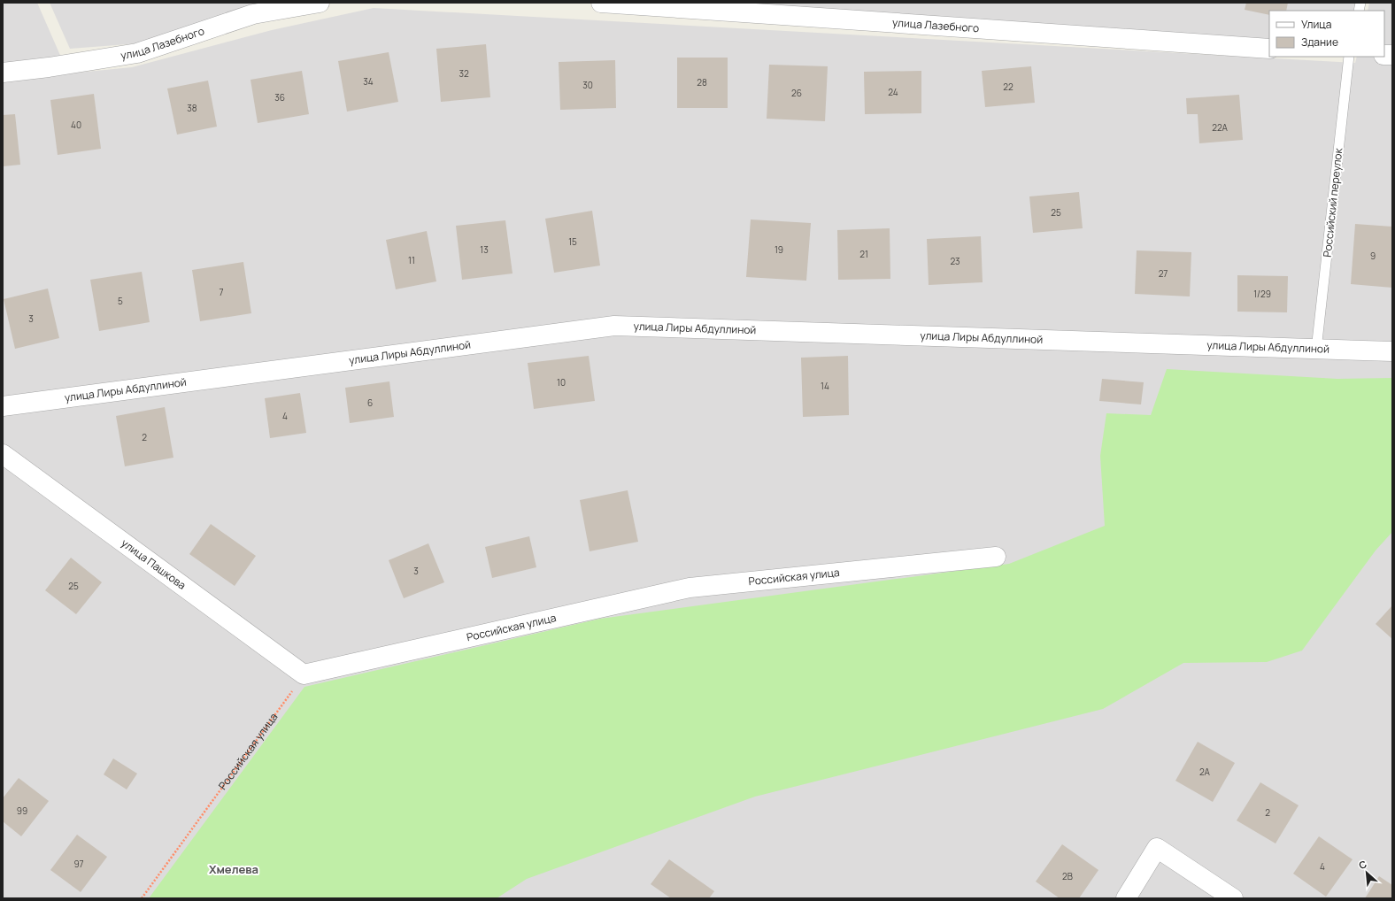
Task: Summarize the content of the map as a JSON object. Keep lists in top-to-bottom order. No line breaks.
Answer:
{"streets":{"street":["улица Лазебного","улица Лиры Абдуллиной","улица Пашкова","Российская улица"],"lane":["Российский переулок"]},"crossings":[["Российский переулок","улица Лиры Абдуллиной"],["улица Пашкова","Российская улица"]],"districts":["Хмелева"],"house_numbers":["32","34","28","30","22","24","26","36","38","40","22А","25","15","13","19","21","9","11","23","27","7","1/29","5","3","10","14","6","4","2","3","25","2А","99","2","97","4","2В"],"legend":["Улица","Здание"],"north":"top left"}
